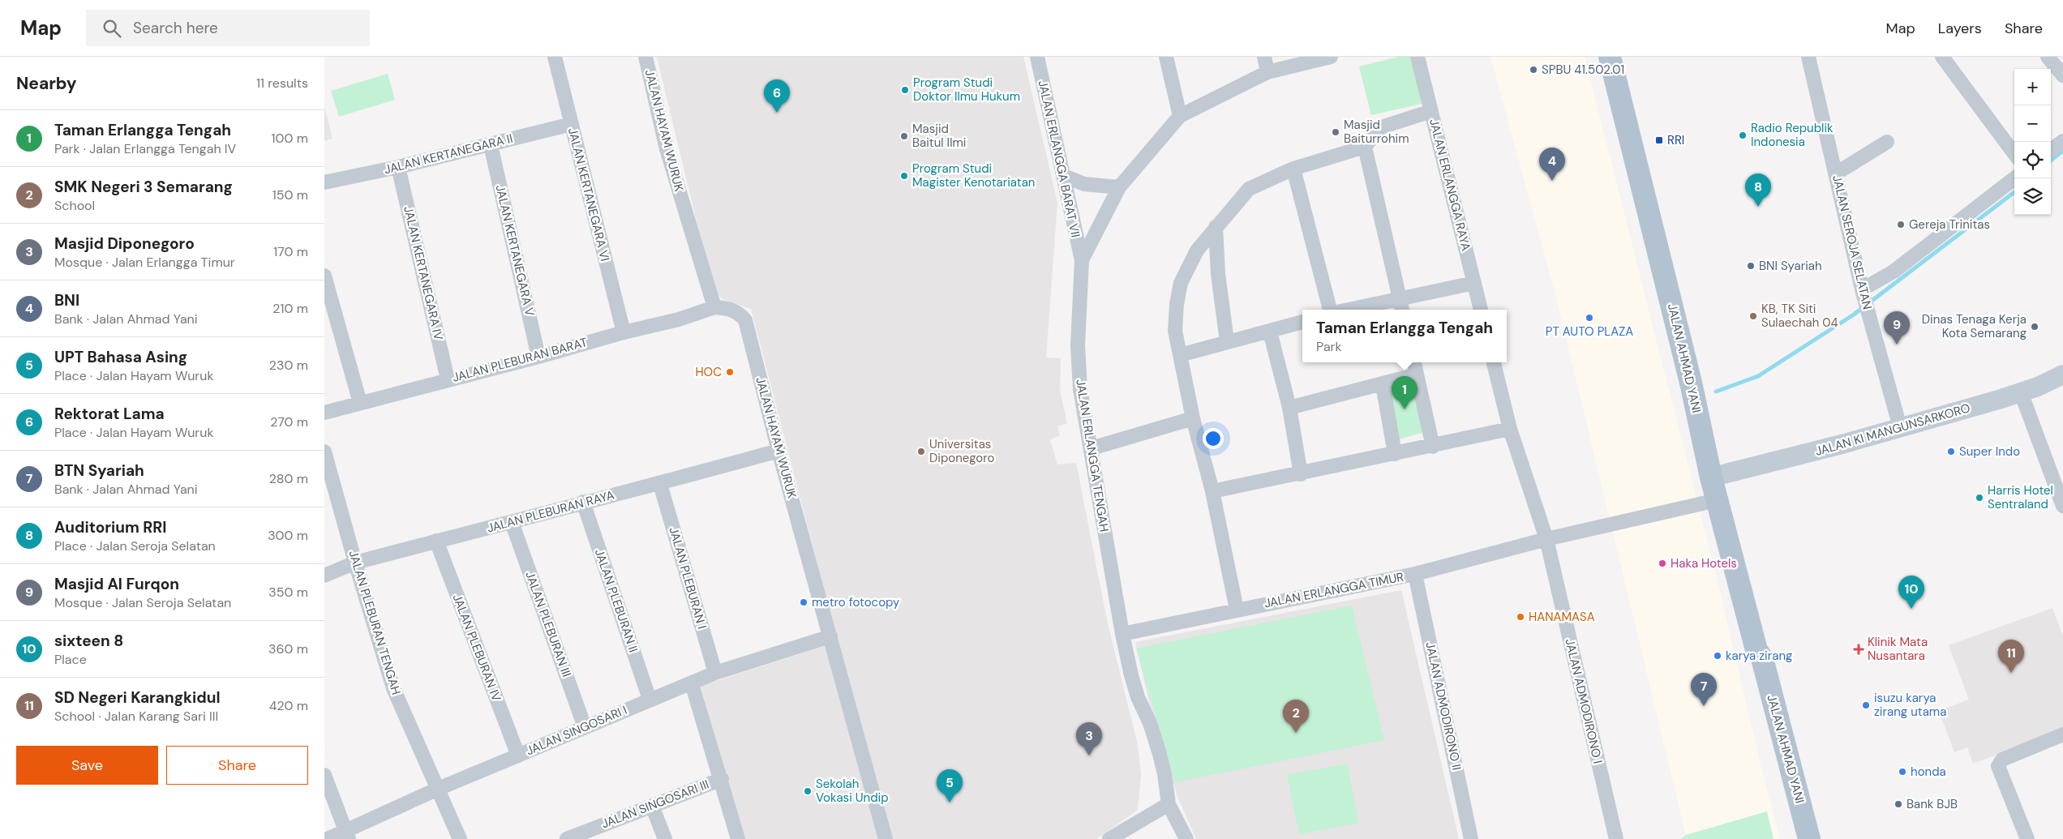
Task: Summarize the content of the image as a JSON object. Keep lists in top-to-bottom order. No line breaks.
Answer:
{"streets":{"main road":["JALAN AHMAD YANI","JALAN KI MANGUNSARKORO"],"street":["JALAN HAYAM WURUK","JALAN KERTANEGARA II","JALAN ERLANGGA BARAT VII","JALAN ERLANGGA RAYA","JALAN KERTANEGARA VI","JALAN SEROJA SELATAN","JALAN KERTANEGARA V","JALAN KERTANEGARA IV","JALAN PLEBURAN BARAT","JALAN ERLANGGA TENGAH","JALAN PLEBURAN RAYA","JALAN PLEBURAN I","JALAN ERLANGGA TIMUR","JALAN PLEBURAN II","JALAN PLEBURAN TENGAH","JALAN PLEBURAN III","JALAN PLEBURAN IV","JALAN ADMODIRONO I","JALAN ADMODIRONO II","JALAN SINGOSARI I","JALAN SINGOSARI III"]},"crossings":[["JALAN HAYAM WURUK","JALAN PLEBURAN BARAT"],["JALAN HAYAM WURUK","JALAN PLEBURAN RAYA"],["JALAN HAYAM WURUK","JALAN SINGOSARI I"],["JALAN KERTANEGARA II","JALAN KERTANEGARA VI"],["JALAN KERTANEGARA II","JALAN KERTANEGARA V"],["JALAN KERTANEGARA II","JALAN KERTANEGARA IV"],["JALAN ERLANGGA BARAT VII","JALAN ERLANGGA TENGAH"],["JALAN KERTANEGARA VI","JALAN PLEBURAN BARAT"],["JALAN SEROJA SELATAN","JALAN KI MANGUNSARKORO"],["JALAN KERTANEGARA V","JALAN PLEBURAN BARAT"],["JALAN KERTANEGARA IV","JALAN PLEBURAN BARAT"],["JALAN AHMAD YANI","JALAN KI MANGUNSARKORO"],["JALAN AHMAD YANI","JALAN ERLANGGA TIMUR"],["JALAN ERLANGGA TENGAH","JALAN ERLANGGA TIMUR"],["JALAN PLEBURAN RAYA","JALAN PLEBURAN I"],["JALAN PLEBURAN RAYA","JALAN PLEBURAN II"],["JALAN PLEBURAN RAYA","JALAN PLEBURAN TENGAH"],["JALAN PLEBURAN RAYA","JALAN PLEBURAN III"],["JALAN PLEBURAN RAYA","JALAN PLEBURAN IV"],["JALAN PLEBURAN I","JALAN SINGOSARI I"],["JALAN ERLANGGA TIMUR","JALAN ADMODIRONO I"],["JALAN ERLANGGA TIMUR","JALAN ADMODIRONO II"],["JALAN PLEBURAN II","JALAN SINGOSARI I"],["JALAN PLEBURAN TENGAH","JALAN SINGOSARI I"],["JALAN PLEBURAN III","JALAN SINGOSARI I"],["JALAN PLEBURAN IV","JALAN SINGOSARI I"]],"places":{"other":["SPBU 41.502.01","Program Studi Doktor Ilmu Hukum","Masjid Baiturrohim","Radio Republik Indonesia","Masjid Baitul Ilmi","Program Studi Magister Kenotariatan","Gereja Trinitas","BNI Syariah","KB, TK Siti Sulaechah 04","PT AUTO PLAZA","Dinas Tenaga Kerja Kota Semarang","HOC","Universitas Diponegoro","Super Indo","Harris Hotel Sentraland","Haka Hotels","metro fotocopy","HANAMASA","karya zirang","isuzu karya zirang utama","honda","Sekolah Vokasi Undip","Bank BJB"],"transit":["RRI"],"health":["Klinik Mata Nusantara"]},"page":{"header":"Map","search":"Search here","nav":["Map","Layers","Share"],"heading":["Nearby","11 results"],"map_buttons":["+","−"],"pins":["6","4","8","9","1","10","11","7","2","3","5"],"list":[{"mark":"1","name":"Taman Erlangga Tengah","note":"Park · Jalan Erlangga Tengah IV","value":"100 m"},{"mark":"2","name":"SMK Negeri 3 Semarang","note":"School","value":"150 m"},{"mark":"3","name":"Masjid Diponegoro","note":"Mosque · Jalan Erlangga Timur","value":"170 m"},{"mark":"4","name":"BNI","note":"Bank · Jalan Ahmad Yani","value":"210 m"},{"mark":"5","name":"UPT Bahasa Asing","note":"Place · Jalan Hayam Wuruk","value":"230 m"},{"mark":"6","name":"Rektorat Lama","note":"Place · Jalan Hayam Wuruk","value":"270 m"},{"mark":"7","name":"BTN Syariah","note":"Bank · Jalan Ahmad Yani","value":"280 m"},{"mark":"8","name":"Auditorium RRI","note":"Place · Jalan Seroja Selatan","value":"300 m"},{"mark":"9","name":"Masjid Al Furqon","note":"Mosque · Jalan Seroja Selatan","value":"350 m"},{"mark":"10","name":"sixteen 8","note":"Place","value":"360 m"},{"mark":"11","name":"SD Negeri Karangkidul","note":"School · Jalan Karang Sari III","value":"420 m"}],"popup":["Taman Erlangga Tengah","Park"],"buttons":["Save","Share"]}}
